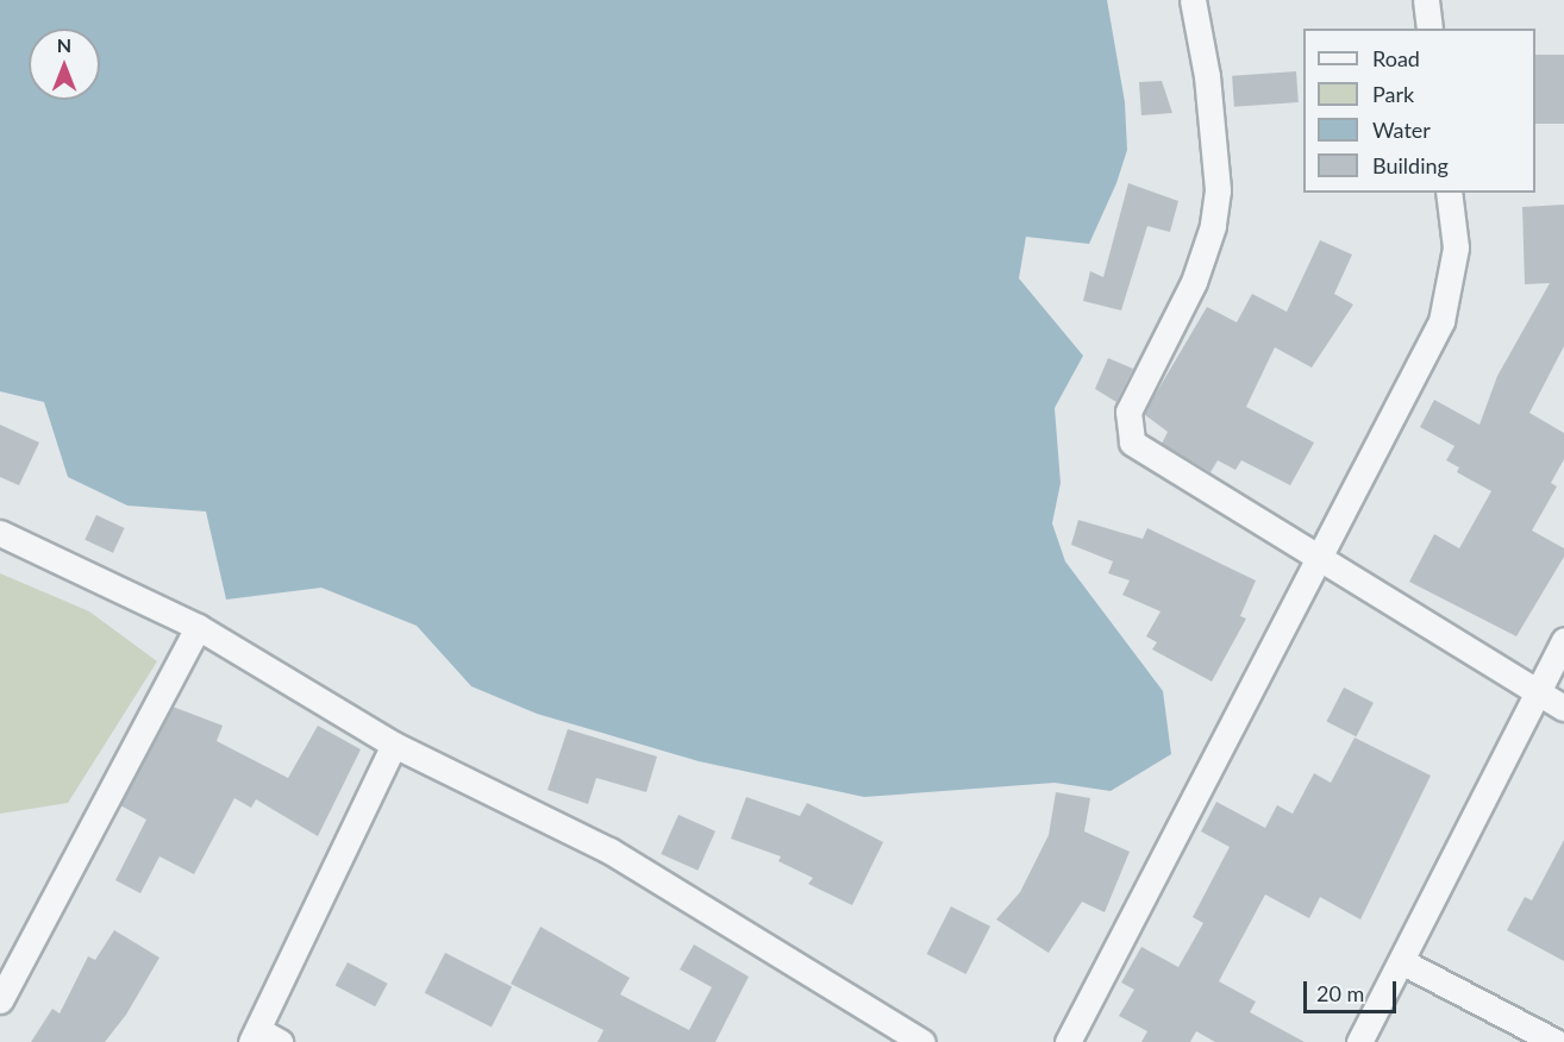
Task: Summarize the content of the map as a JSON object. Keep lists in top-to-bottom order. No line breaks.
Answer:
{"legend":["Road","Park","Water","Building"],"scale_bar":"20 m","north":"top"}
